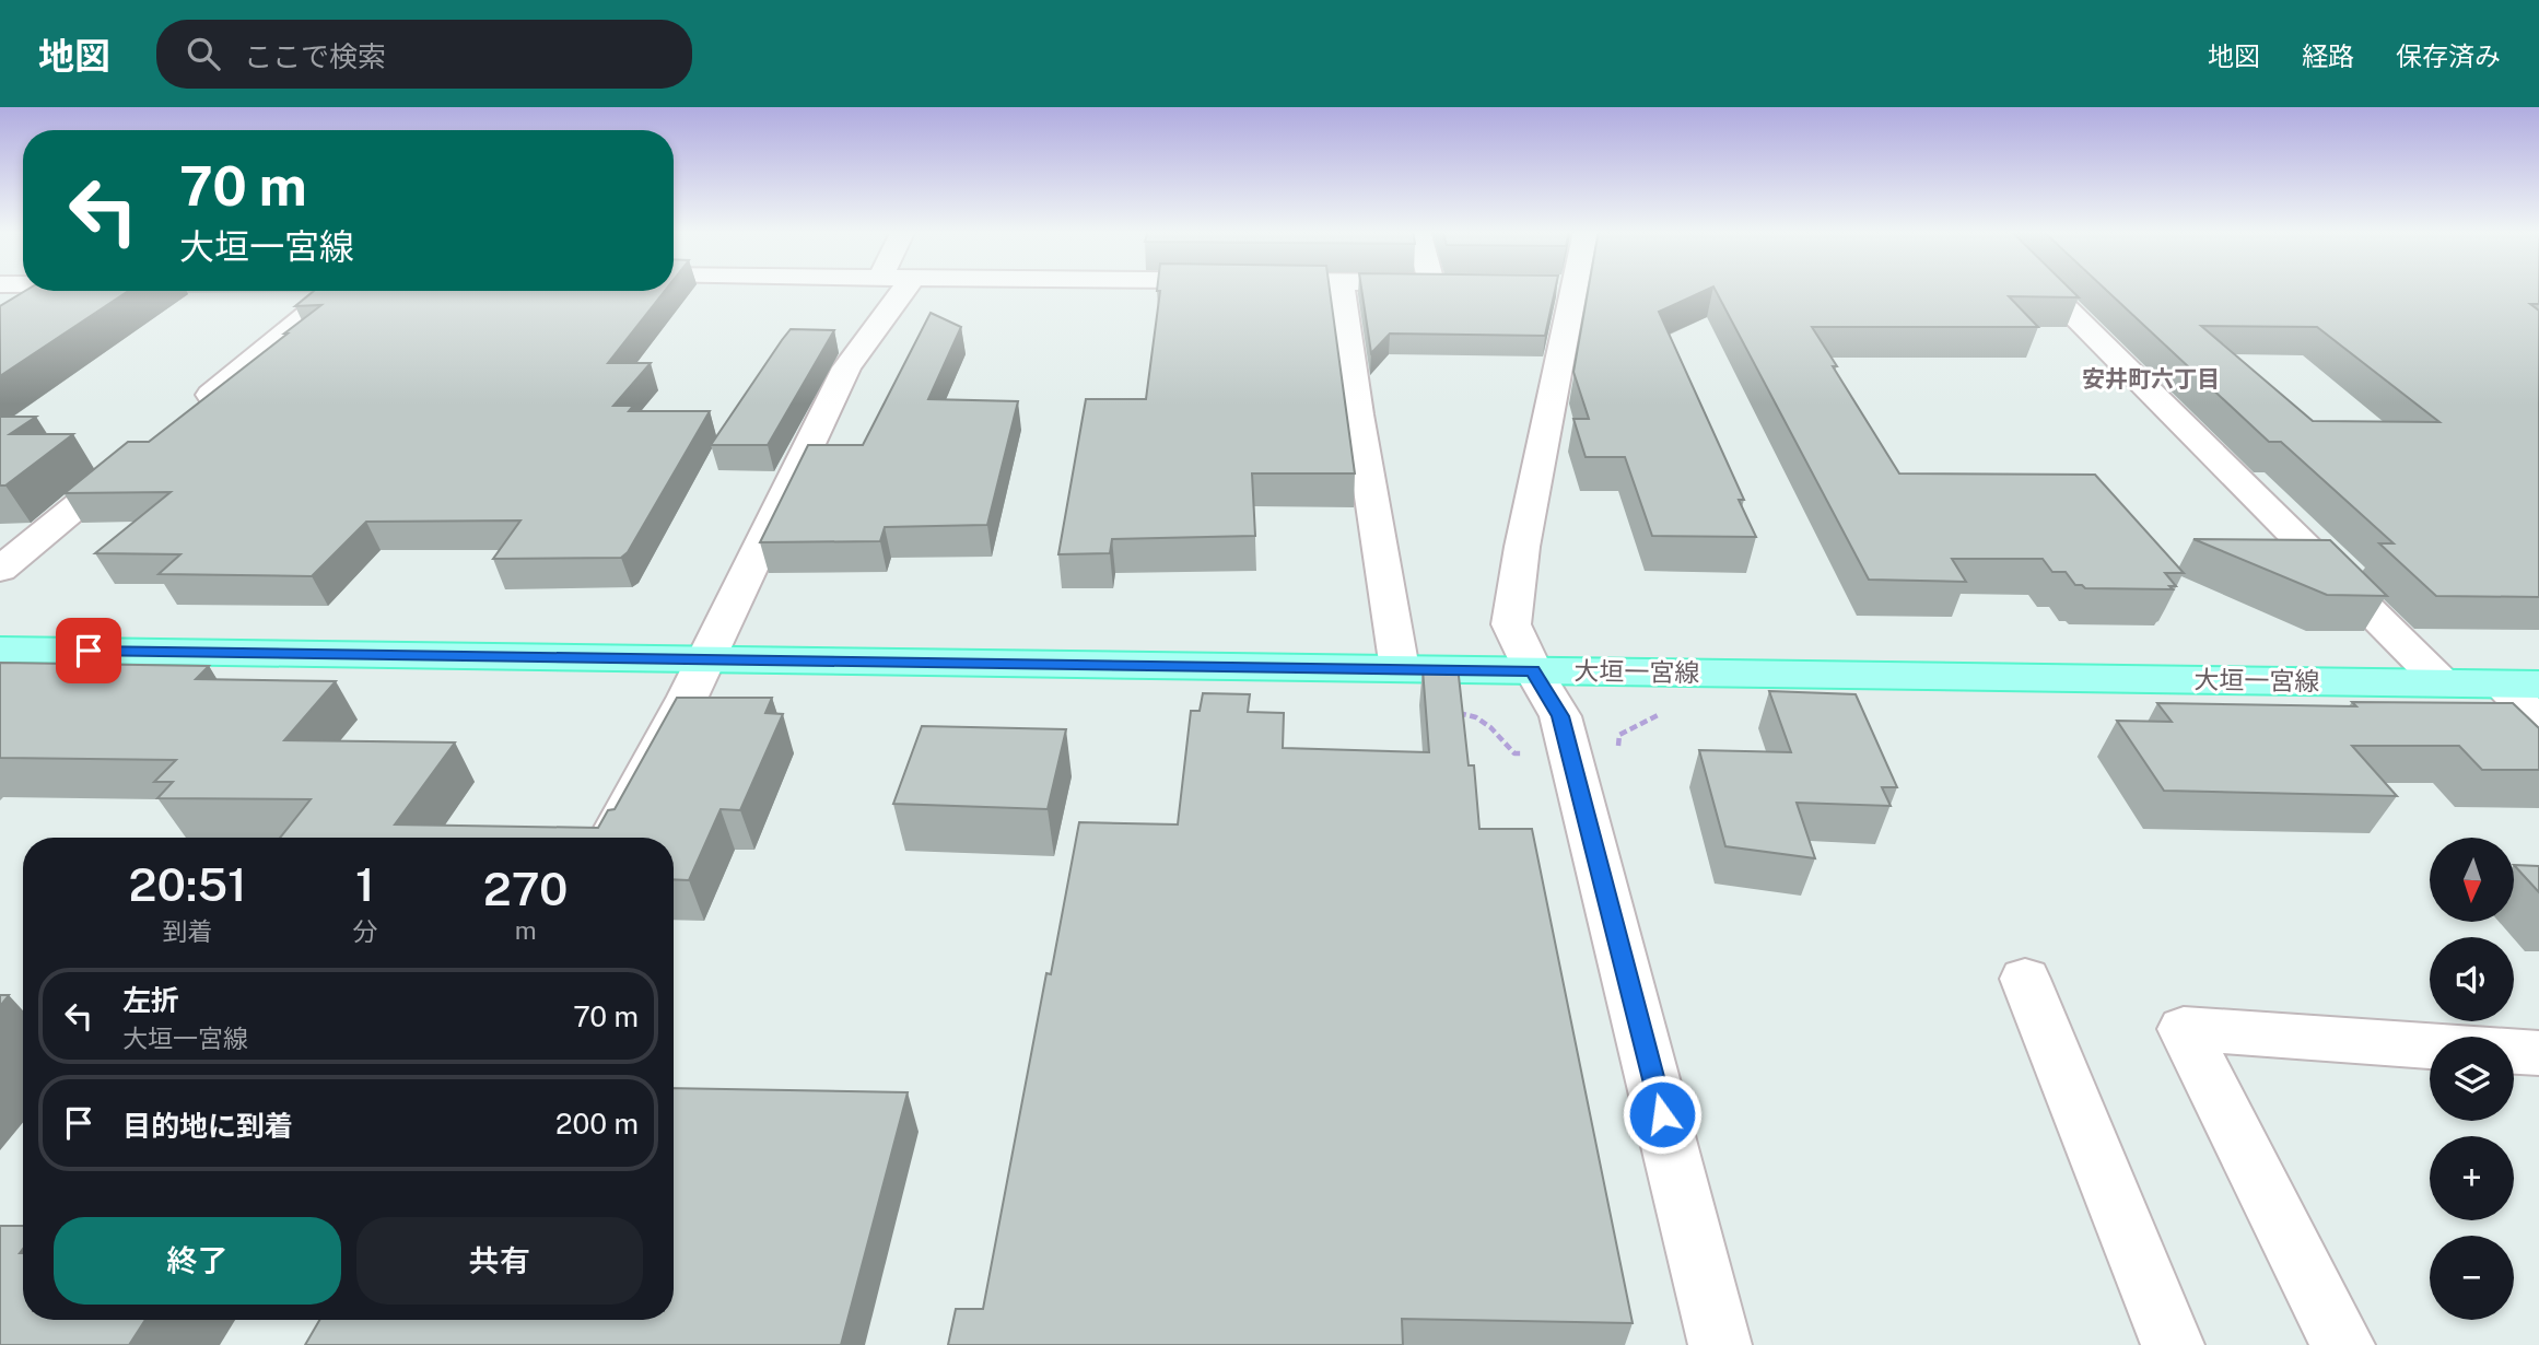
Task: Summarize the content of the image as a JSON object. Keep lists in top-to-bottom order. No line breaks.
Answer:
{"streets":{"main road":["大垣一宮線"]},"districts":["安井町六丁目"],"north":"bottom","page":{"header":"地図","search":"ここで検索","nav":["地図","経路","保存済み"],"turn":["70 m","大垣一宮線"],"map_buttons":["+","−"],"eta":["20:51","到着","1","分","270","m"],"list":[{"name":"左折","note":"大垣一宮線","value":"70 m"},{"name":"目的地に到着","value":"200 m"}],"buttons":["終了","共有"]}}
